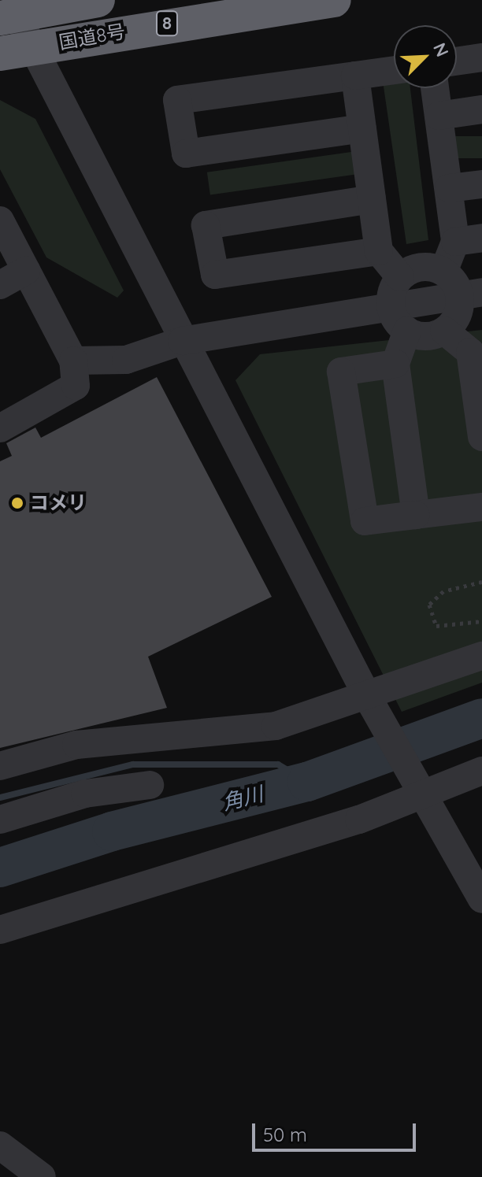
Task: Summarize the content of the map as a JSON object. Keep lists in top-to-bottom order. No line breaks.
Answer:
{"streets":{"highway":["8","国道8号"]},"water":["角川"],"places":["コメリ"],"scale_bar":"50 m","north":"top right"}
